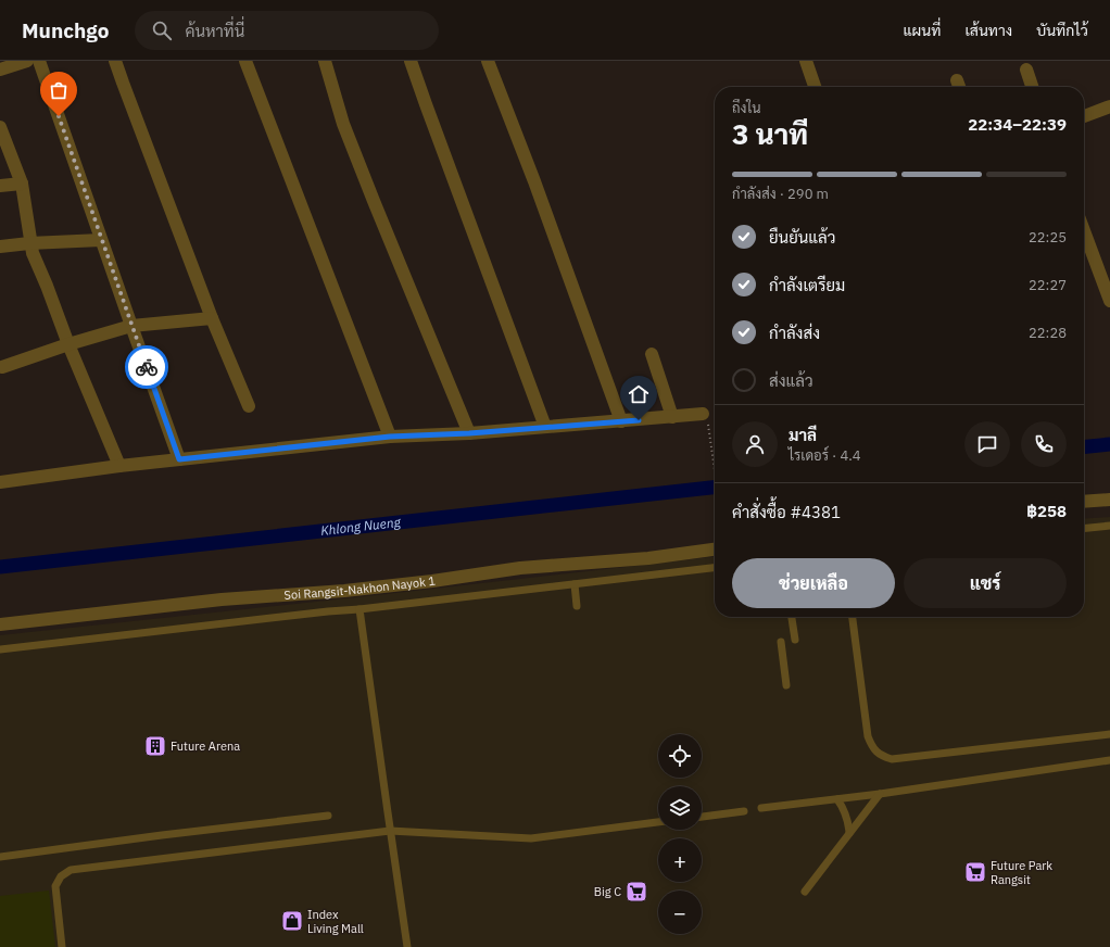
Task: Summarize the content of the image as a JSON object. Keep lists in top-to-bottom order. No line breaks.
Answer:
{"streets":{"street":["Soi Rangsit-Nakhon Nayok 1"]},"water":["Khlong Nueng"],"places":{"building":["Future Arena"],"supermarket":["Future Park Rangsit","Big C"],"shop":["Index Living Mall"]},"page":{"header":"Munchgo","search":"ค้นหาที่นี่","nav":["แผนที่","เส้นทาง","บันทึกไว้"],"heading":["3 นาที","ถึงใน","22:34–22:39"],"panel":["มาลี","ไรเดอร์ · 4.4","คำสั่งซื้อ #4381","฿258"],"bar":"กำลังส่ง · 290 m","list":[["ยืนยันแล้ว","22:25"],["กำลังเตรียม","22:27"],["กำลังส่ง","22:28"],"ส่งแล้ว"],"buttons":["ช่วยเหลือ","แชร์"],"map_buttons":["+","−"]}}
